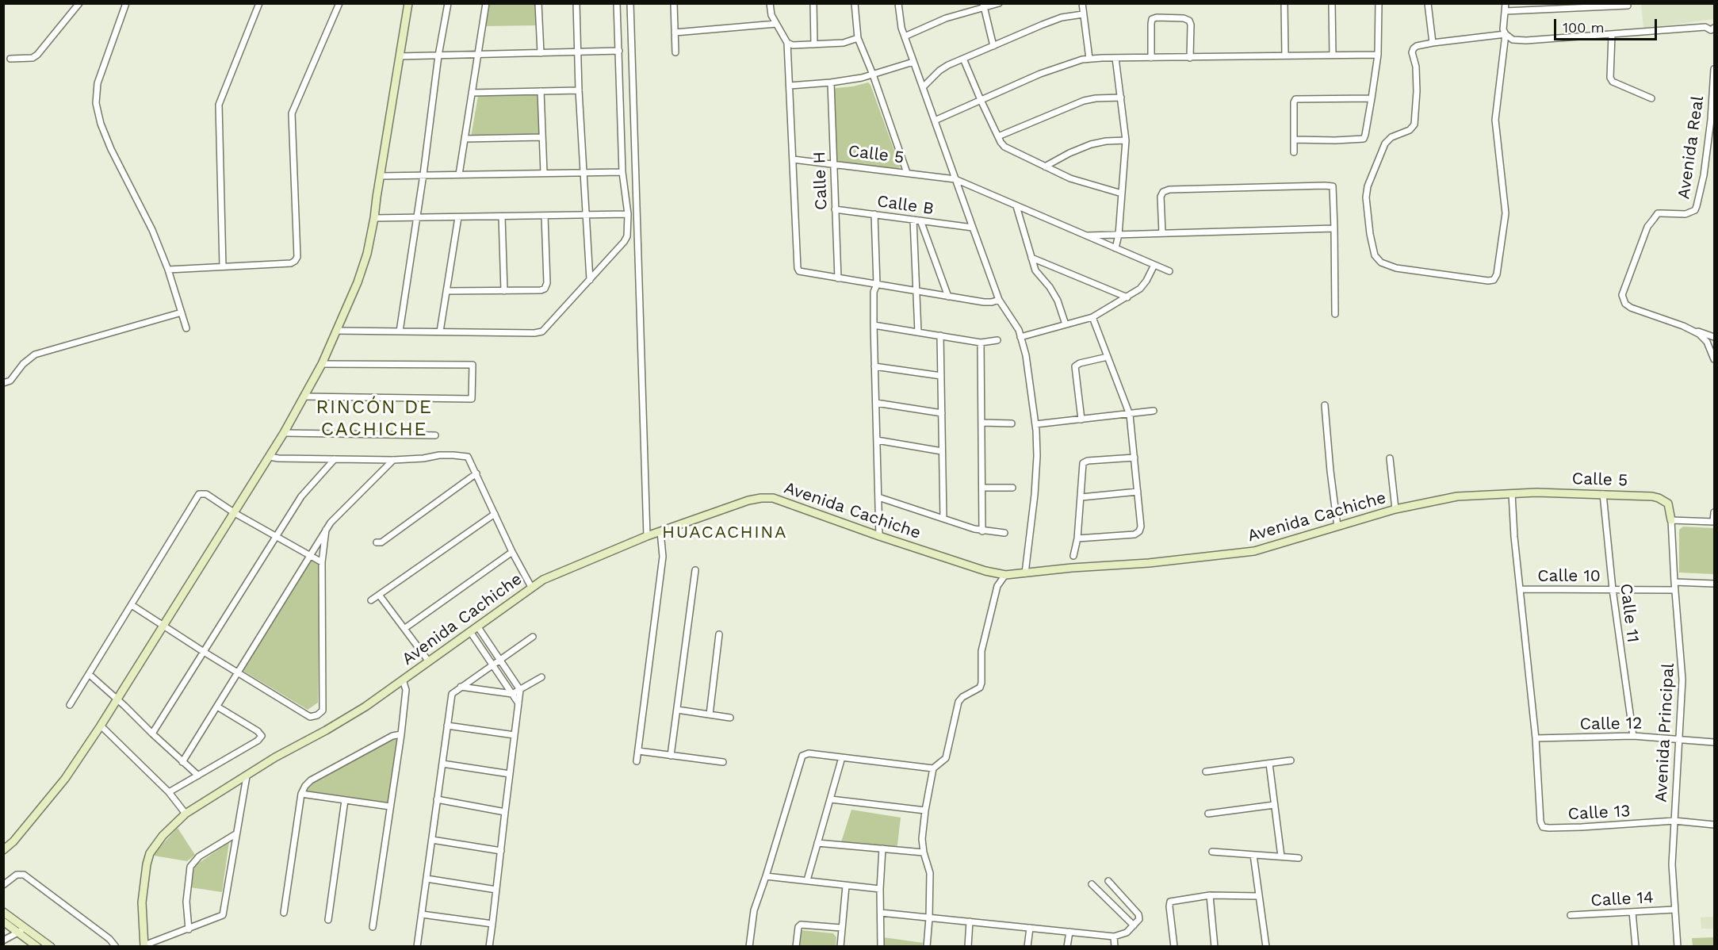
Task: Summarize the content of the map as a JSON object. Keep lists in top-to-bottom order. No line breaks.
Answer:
{"streets":{"street":["Avenida Real","Calle 5","Calle H","Calle B","Avenida Cachiche","Calle 10","Calle 11","Calle 12","Avenida Principal","Calle 13","Calle 14"]},"crossings":[["Calle 5","Calle H"],["Calle 5","Avenida Cachiche"],["Calle 5","Calle 11"],["Calle 5","Avenida Principal"],["Calle H","Calle B"],["Calle 10","Calle 11"],["Calle 10","Avenida Principal"],["Calle 11","Calle 12"],["Calle 12","Avenida Principal"],["Calle 12","Calle 13"],["Avenida Principal","Calle 13"],["Avenida Principal","Calle 14"]],"districts":["RINCÓN DE CACHICHE","HUACACHINA"],"scale_bar":"100 m"}
